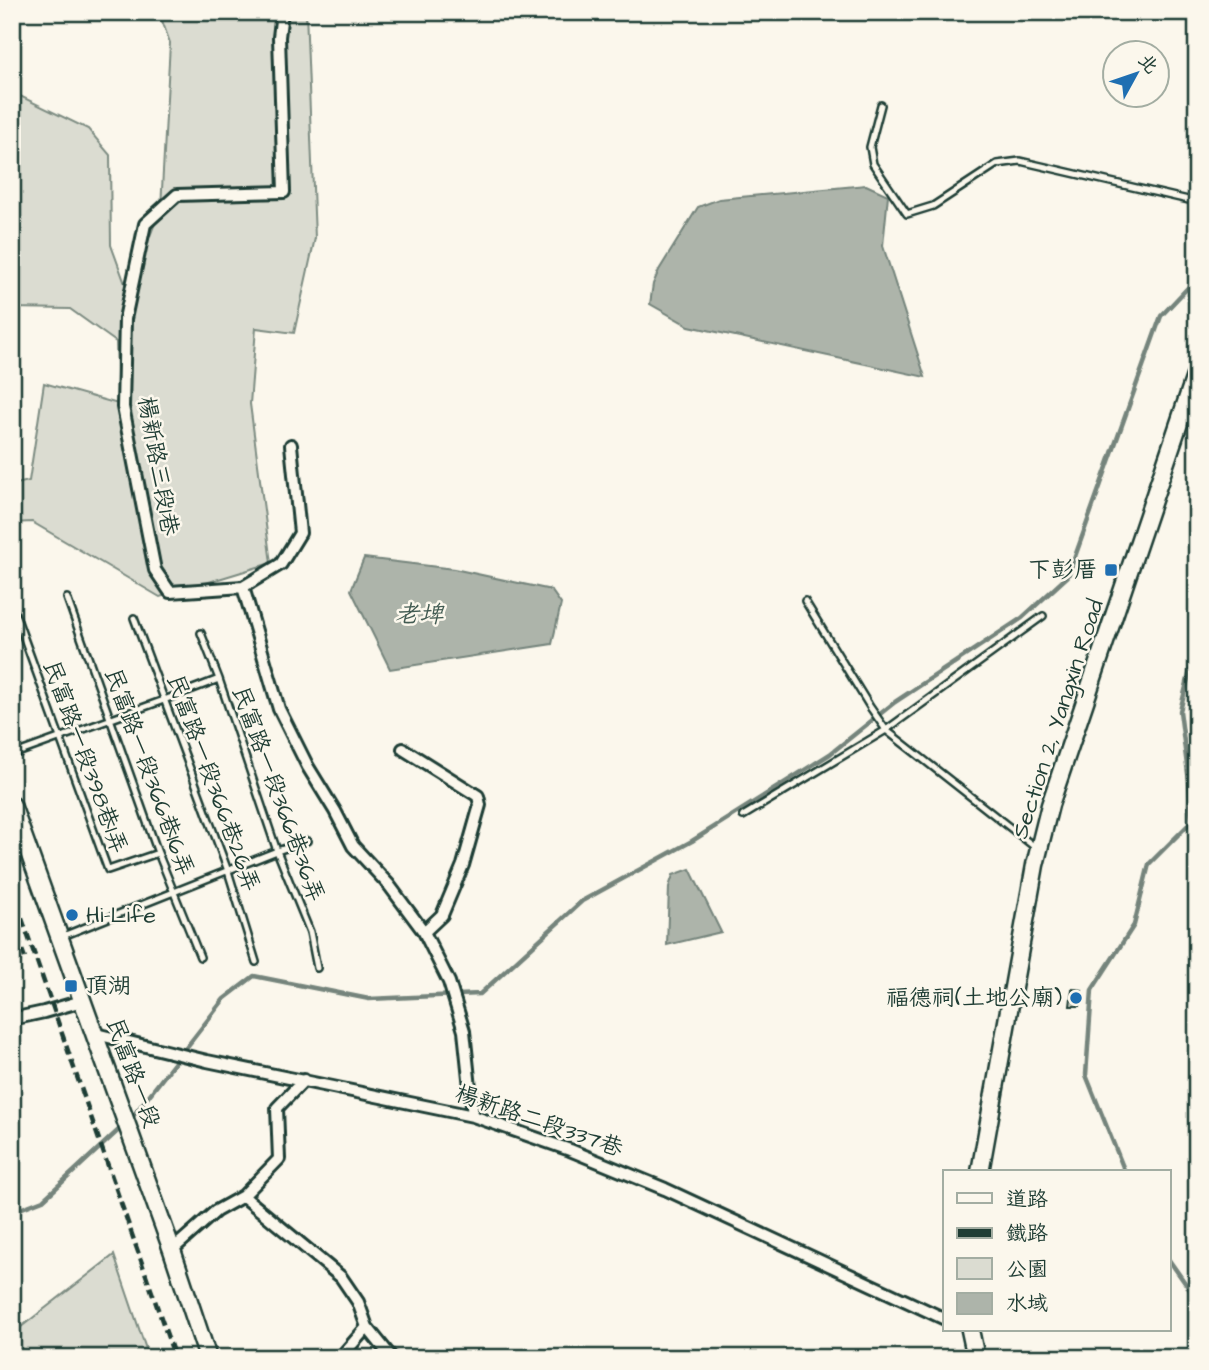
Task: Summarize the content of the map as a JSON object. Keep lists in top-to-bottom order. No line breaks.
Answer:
{"streets":{"main road":["Section 2, Yangxin Road","民富路一段"],"street":["楊新路三段1巷","楊新路二段337巷"],"lane":["民富路一段398巷1弄","民富路一段366巷16弄","民富路一段366巷26弄","民富路一段366巷36弄"]},"crossings":[["民富路一段398巷1弄","民富路一段366巷16弄"],["民富路一段","楊新路二段337巷"]],"water":["老埤"],"places":{"transit":["下彭厝","頂湖"],"other":["Hi-Life","福德祠(土地公廟)"]},"legend":["道路","鐵路","公園","水域"],"north":"top right"}
